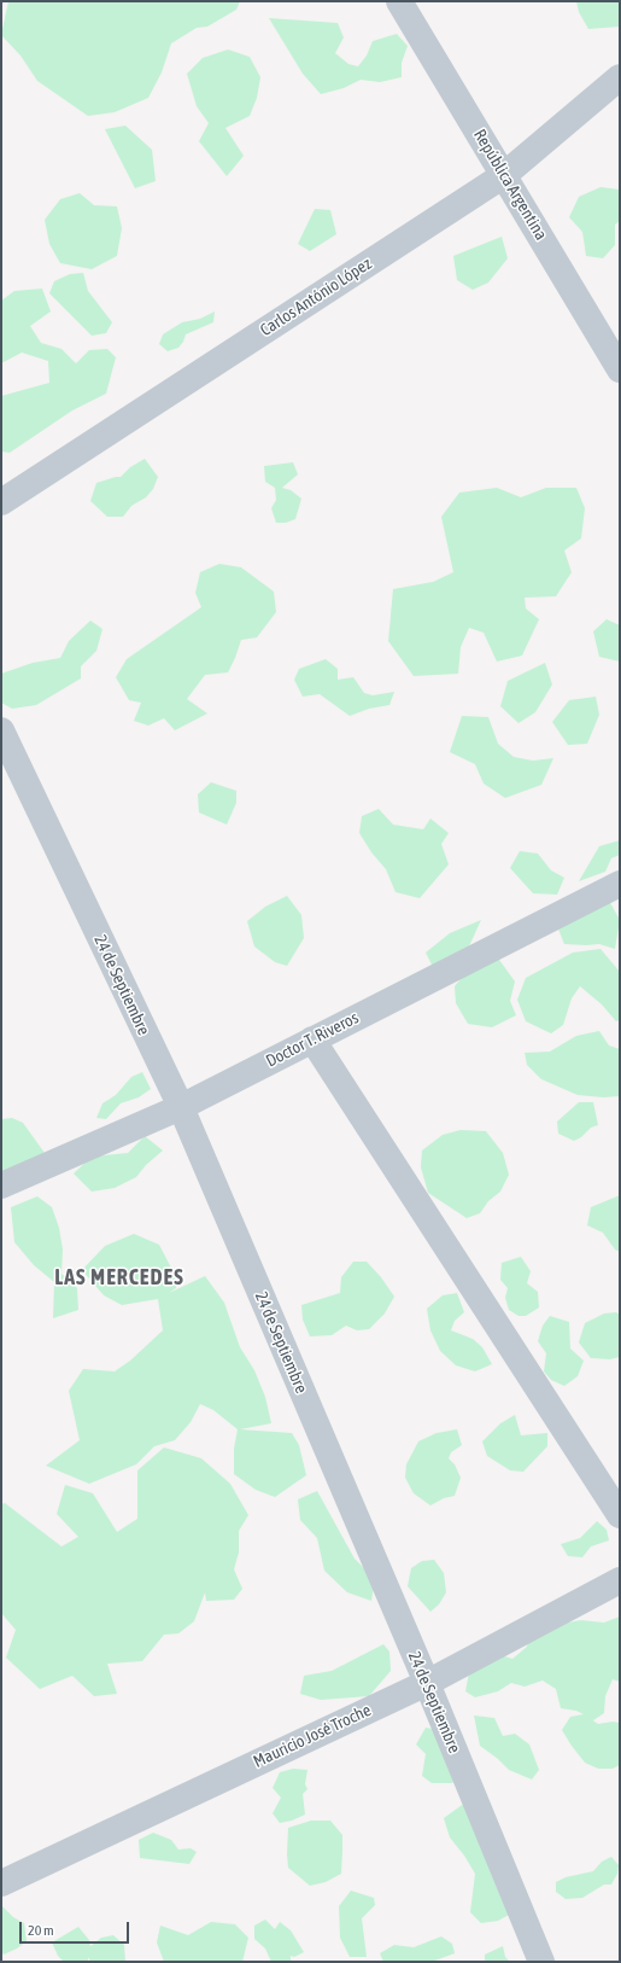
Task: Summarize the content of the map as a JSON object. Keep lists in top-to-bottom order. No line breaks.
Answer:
{"streets":{"street":["República Argentina","Carlos António López","24 de Septiembre","Doctor T. Riveros","Mauricio José Troche"]},"crossings":[["República Argentina","Carlos António López"],["24 de Septiembre","Doctor T. Riveros"],["24 de Septiembre","Mauricio José Troche"]],"districts":["LAS MERCEDES"],"scale_bar":"20 m"}
